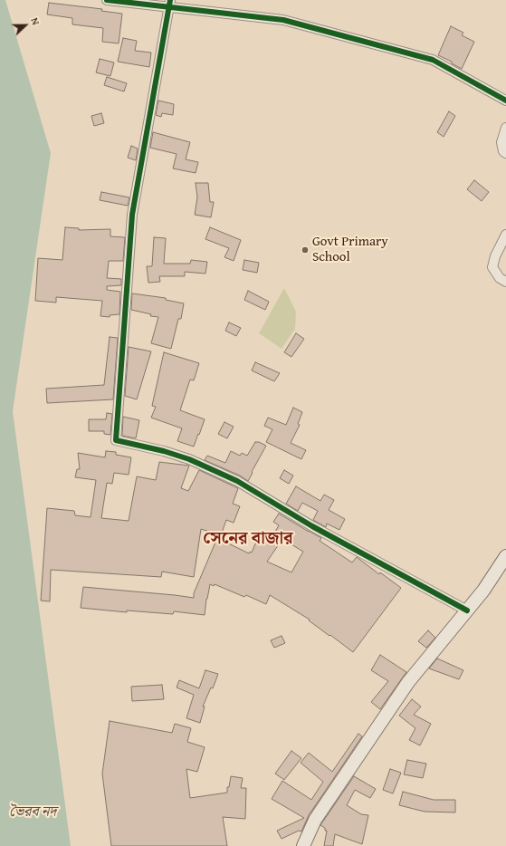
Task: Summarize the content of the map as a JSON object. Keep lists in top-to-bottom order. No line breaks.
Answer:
{"districts":["সেনের বাজার"],"water":["ভৈরব নদ"],"places":["Govt Primary School"],"north":"right"}
